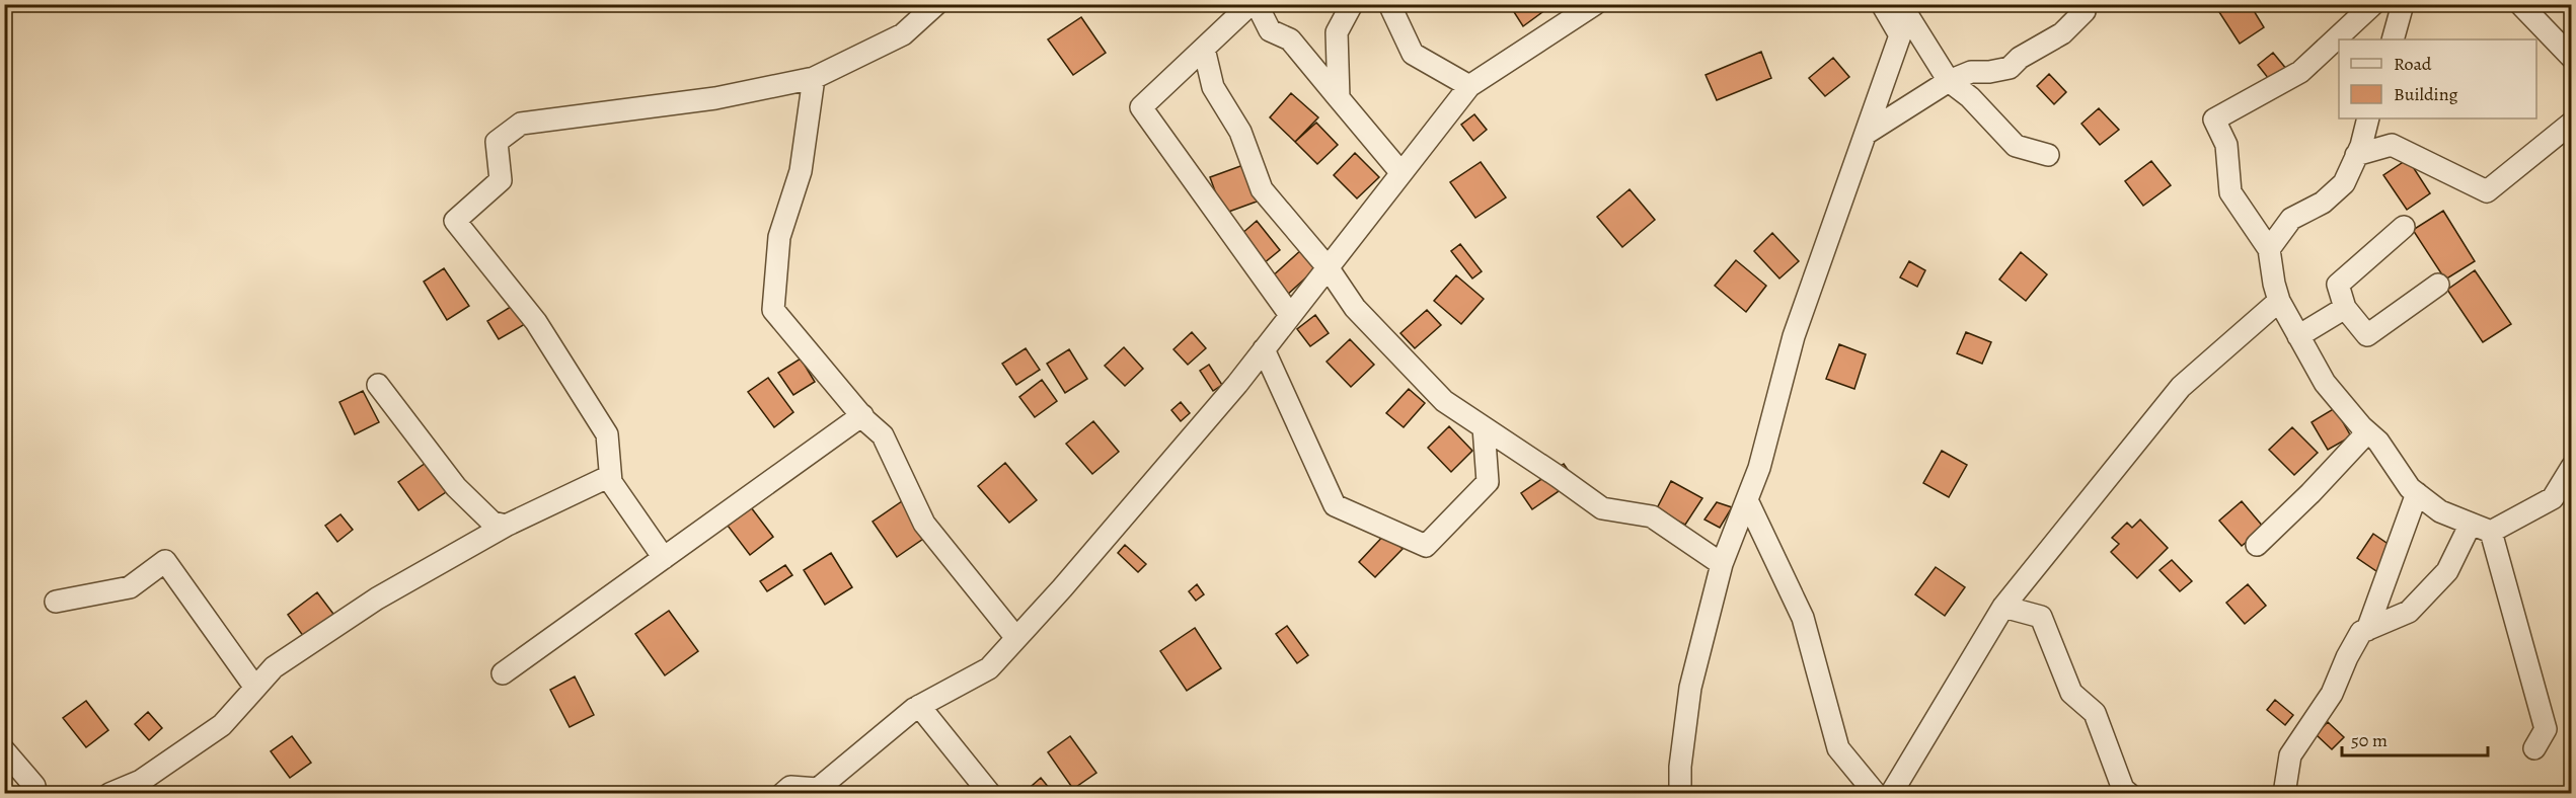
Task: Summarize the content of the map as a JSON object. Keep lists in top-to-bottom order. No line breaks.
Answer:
{"legend":["Road","Building"],"scale_bar":"50 m"}
